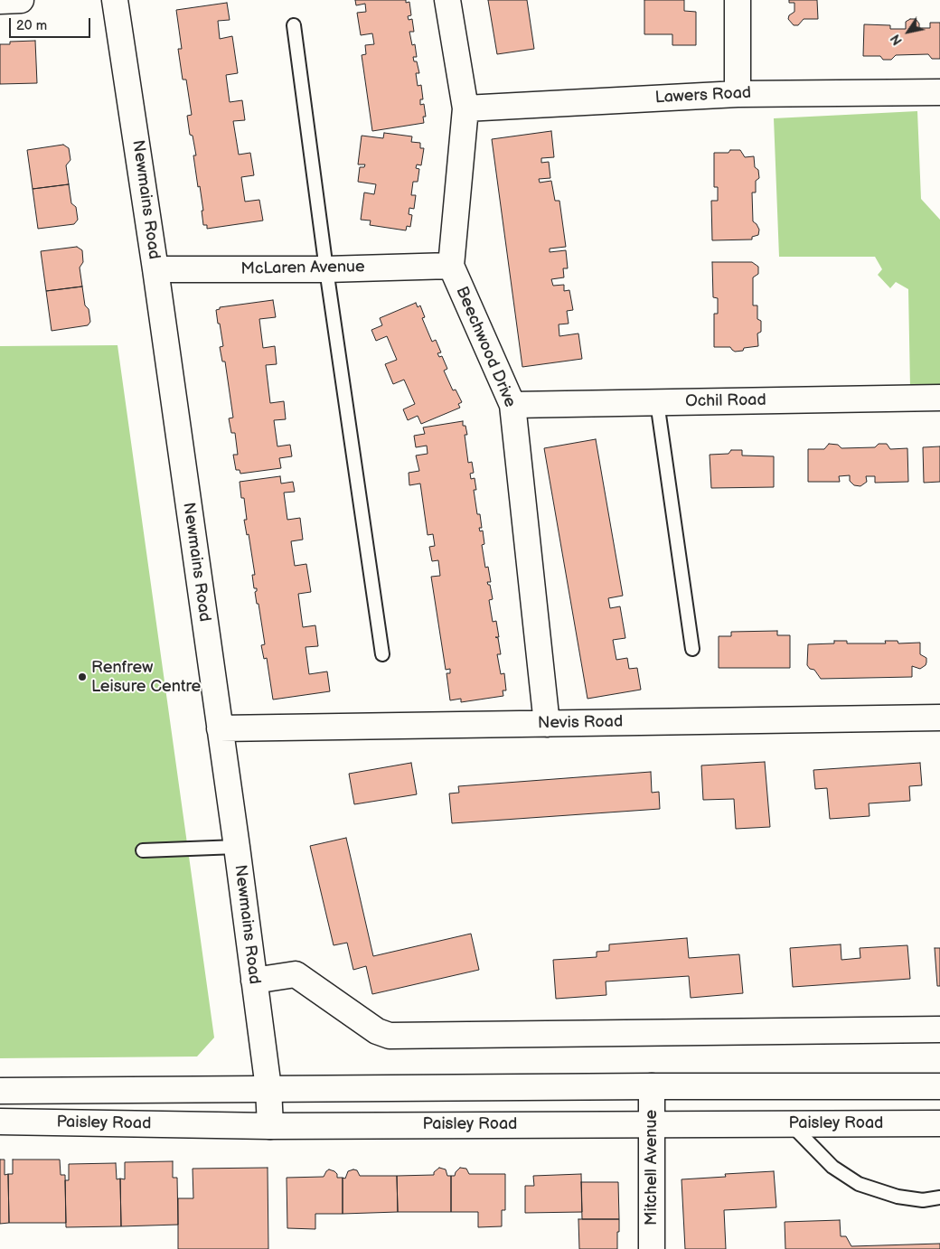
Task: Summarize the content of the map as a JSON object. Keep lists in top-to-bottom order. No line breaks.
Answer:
{"streets":{"street":["Lawers Road","Newmains Road","McLaren Avenue","Beechwood Drive","Ochil Road","Nevis Road","Paisley Road","Mitchell Avenue"]},"crossings":[["Lawers Road","Beechwood Drive"],["Newmains Road","McLaren Avenue"],["Newmains Road","Nevis Road"],["Newmains Road","Paisley Road"],["McLaren Avenue","Beechwood Drive"],["Beechwood Drive","Ochil Road"],["Beechwood Drive","Nevis Road"],["Paisley Road","Mitchell Avenue"]],"places":["Renfrew Leisure Centre"],"scale_bar":"20 m","north":"bottom left"}
